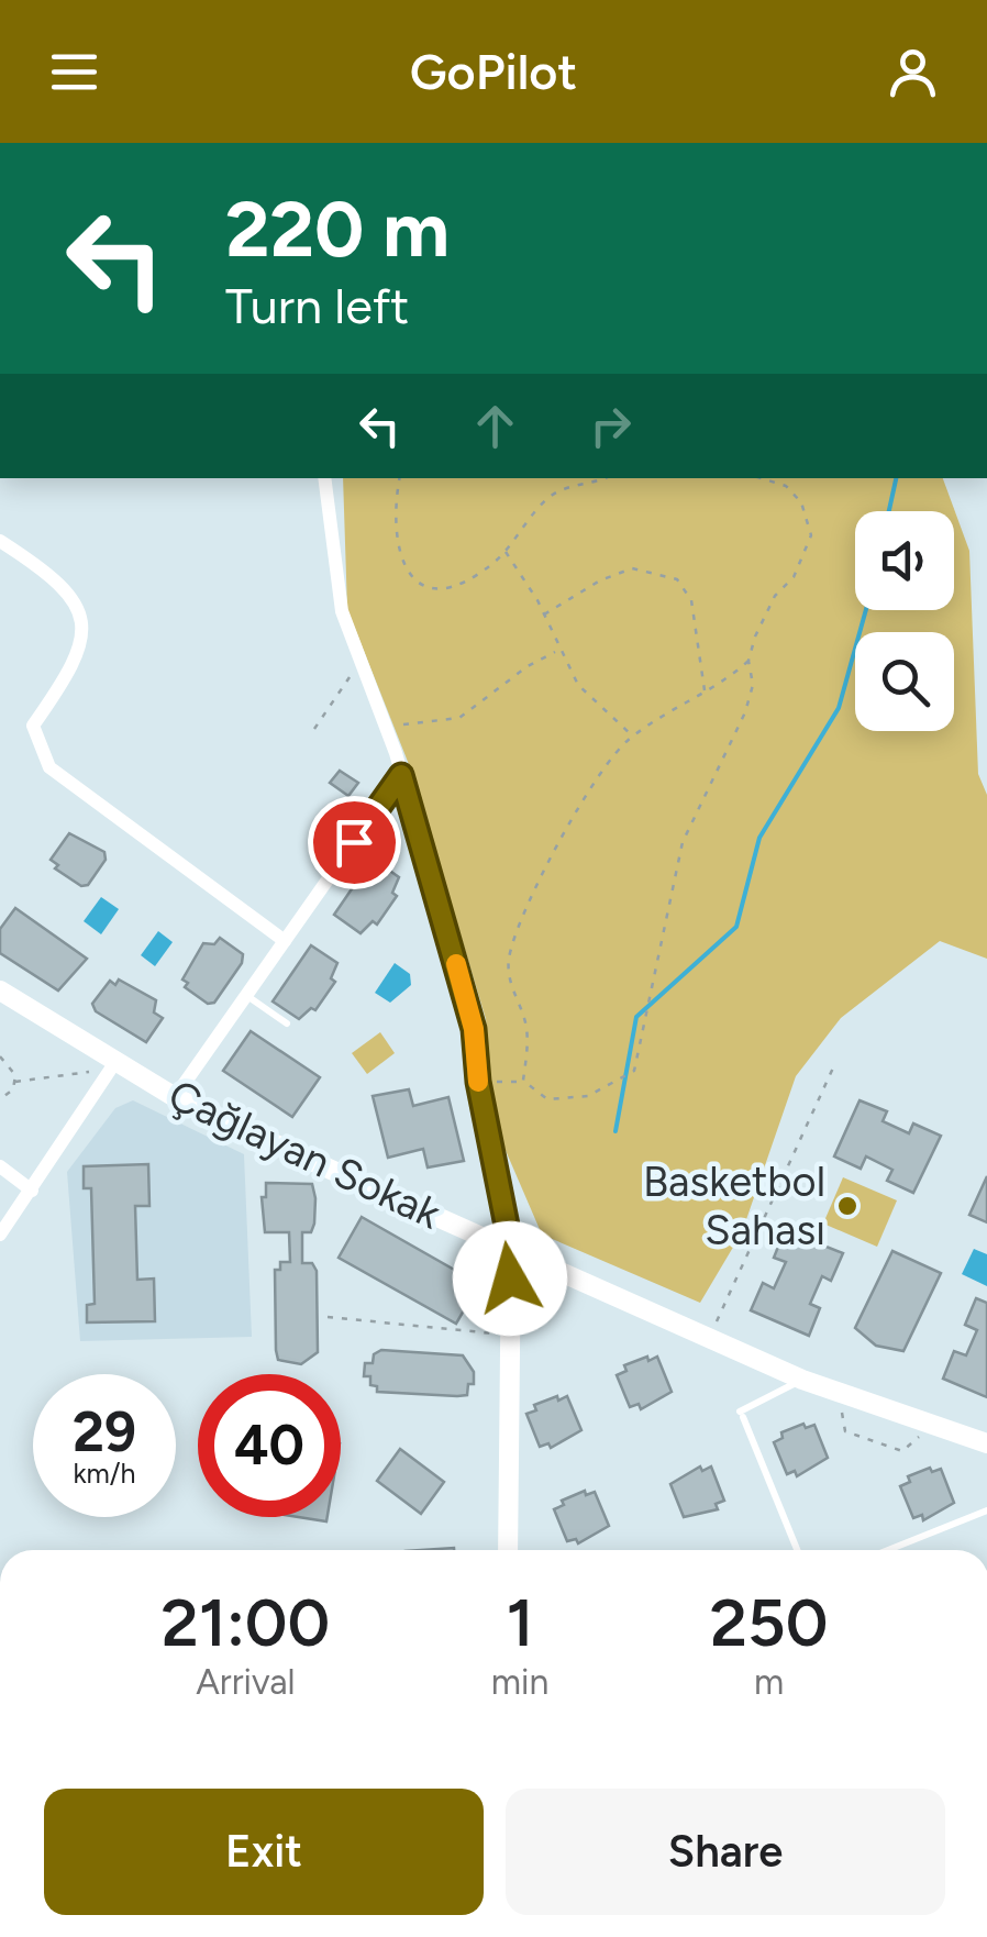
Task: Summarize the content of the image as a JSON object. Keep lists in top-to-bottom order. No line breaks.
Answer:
{"streets":{"street":["Çağlayan Sokak"]},"places":["Basketbol Sahası"],"page":{"header":"GoPilot","turn":["220 m","Turn left"],"speed":"29 km/h","limit":"40","eta":["21:00","Arrival","1","min","250","m"],"buttons":["Exit","Share"]}}
